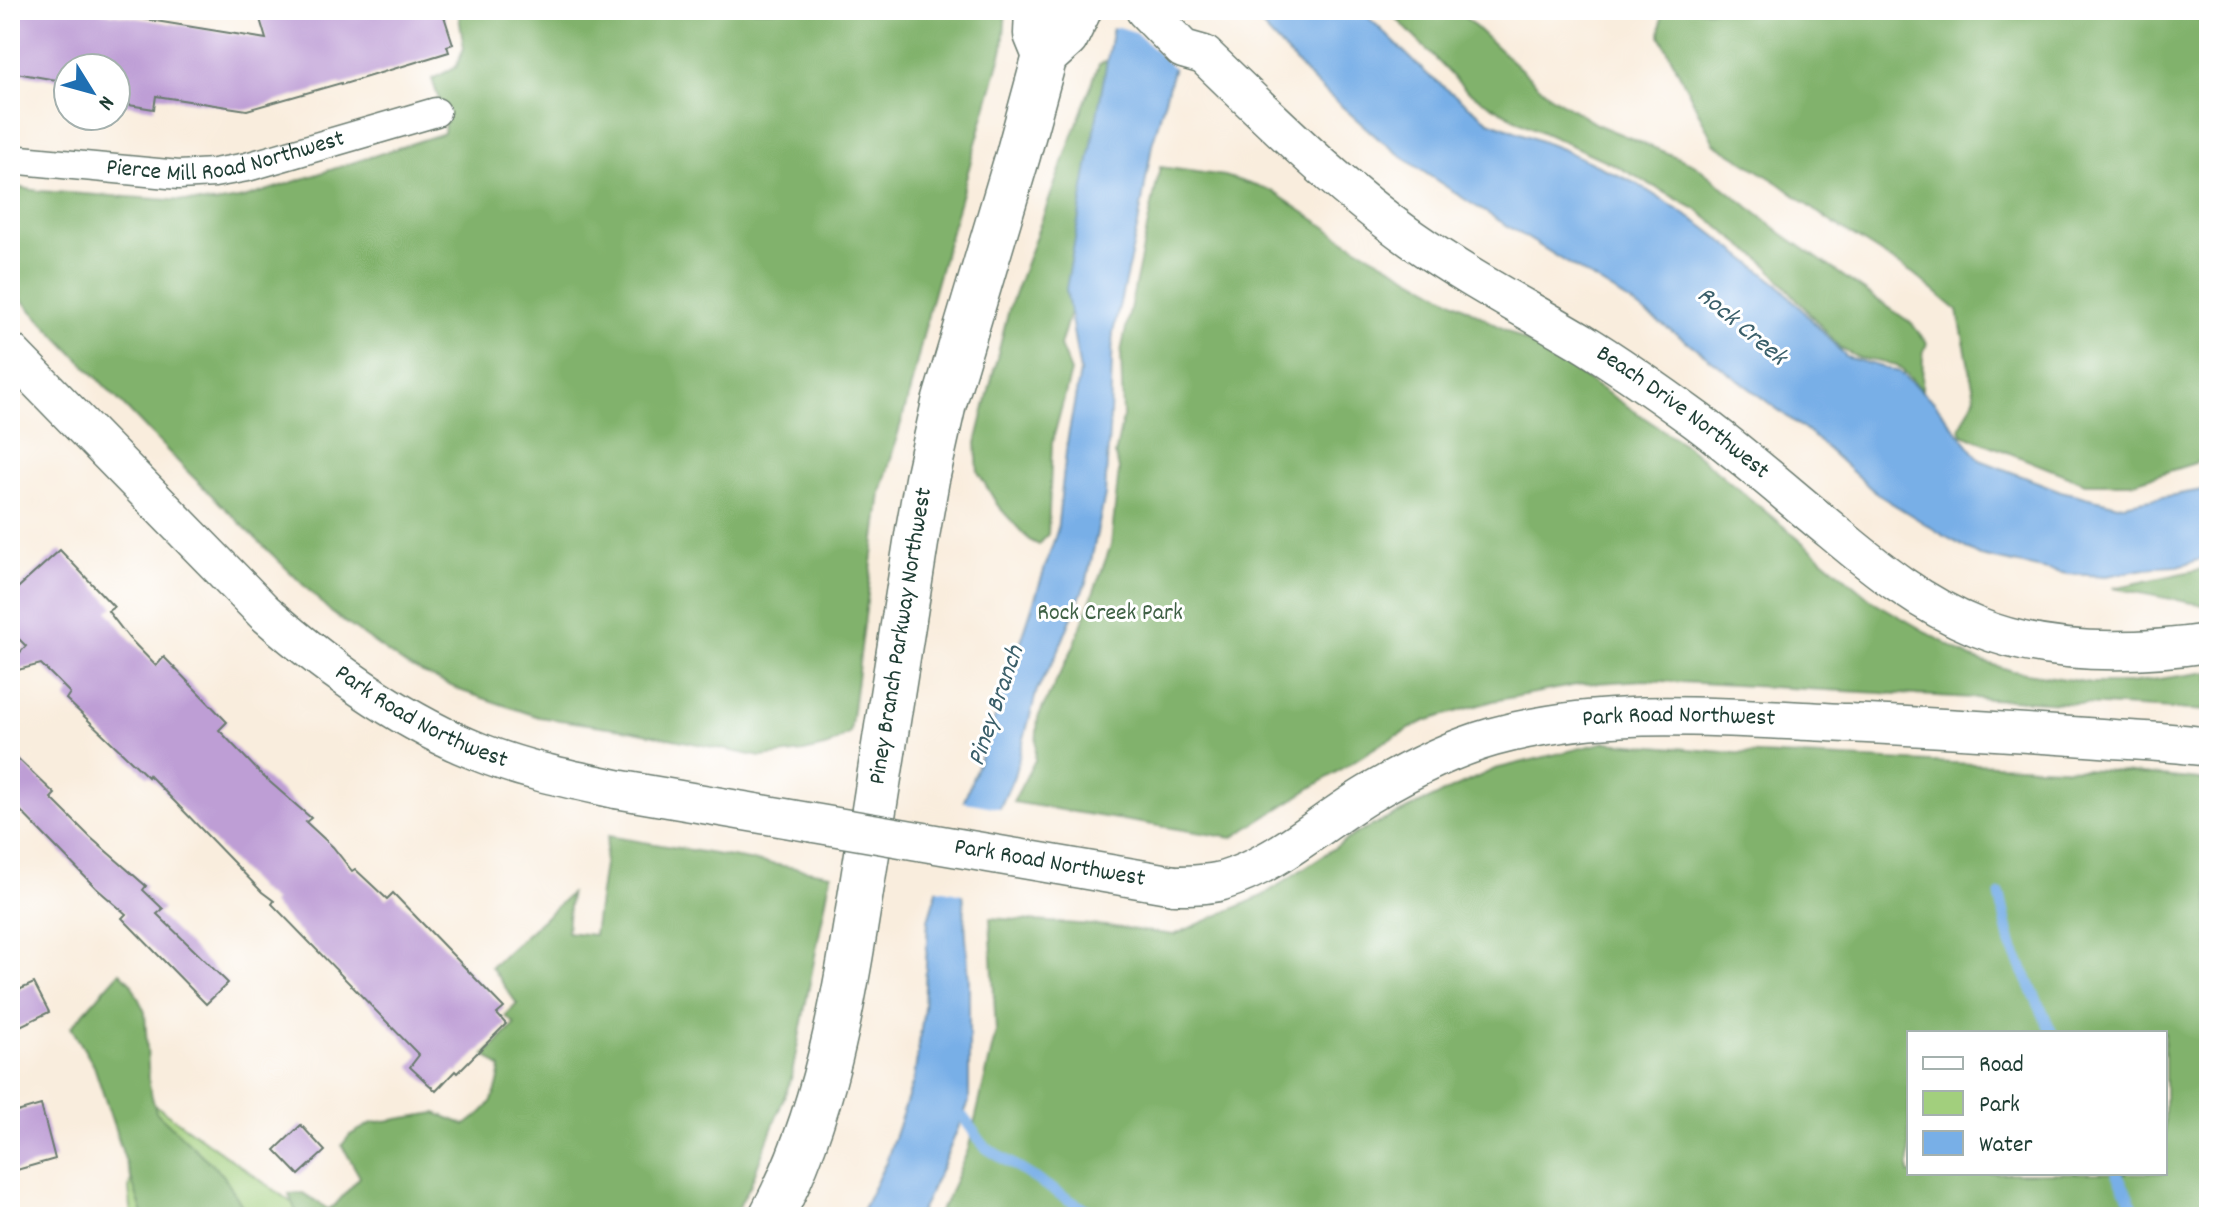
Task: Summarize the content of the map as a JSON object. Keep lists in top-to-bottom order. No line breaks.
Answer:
{"streets":{"main road":["Piney Branch Parkway Northwest"],"street":["Pierce Mill Road Northwest","Beach Drive Northwest","Park Road Northwest"]},"water":["Rock Creek","Piney Branch"],"parks":["Rock Creek Park"],"legend":["Road","Park","Water"],"north":"bottom right"}
